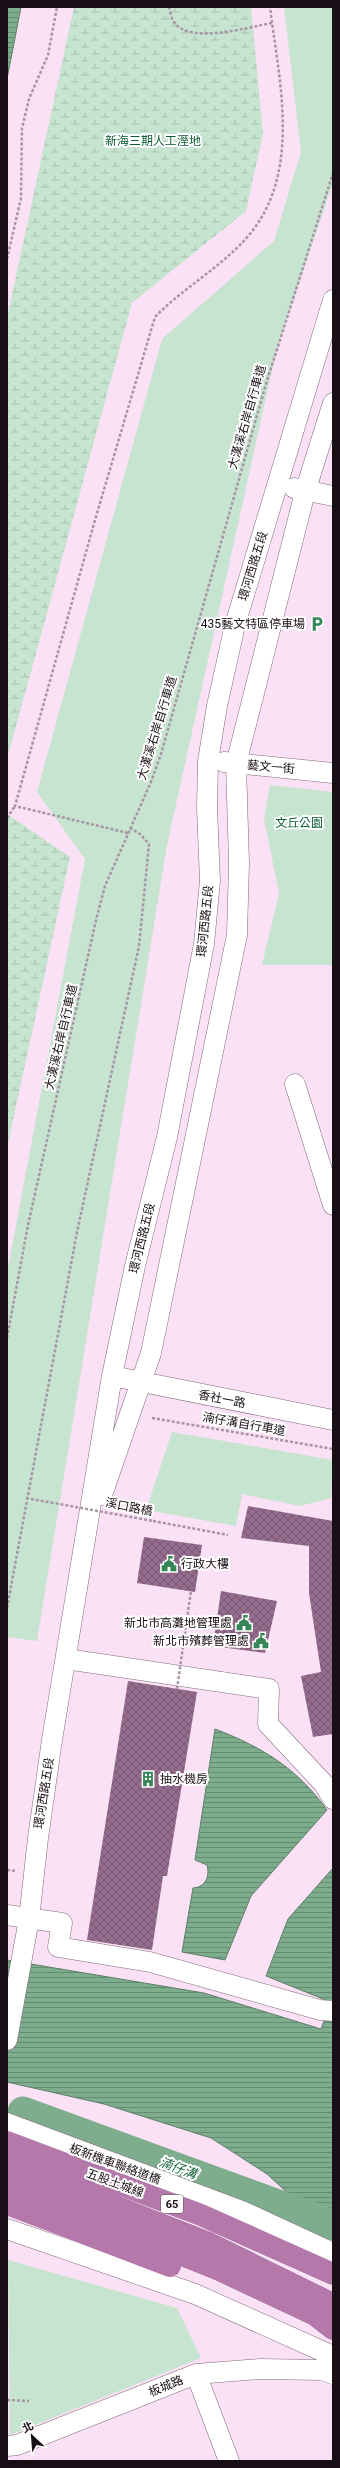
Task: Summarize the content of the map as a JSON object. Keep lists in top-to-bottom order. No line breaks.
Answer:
{"streets":{"highway":["五股土城線","65"],"street":["環河西路五段","藝文一街","香社一路","板新機車聯絡道橋","板城路"],"path":["大漢溪右岸自行車道","湳仔溝自行車道","溪口路橋"]},"crossings":[["環河西路五段","藝文一街"],["環河西路五段","香社一路"]],"water":["湳仔溝"],"parks":["新海三期人工溼地","文丘公園"],"places":{"parking":["435藝文特區停車場"],"public building":["行政大樓","新北市高灘地管理處","新北市殯葬管理處"],"building":["抽水機房"]},"north":"top left"}
